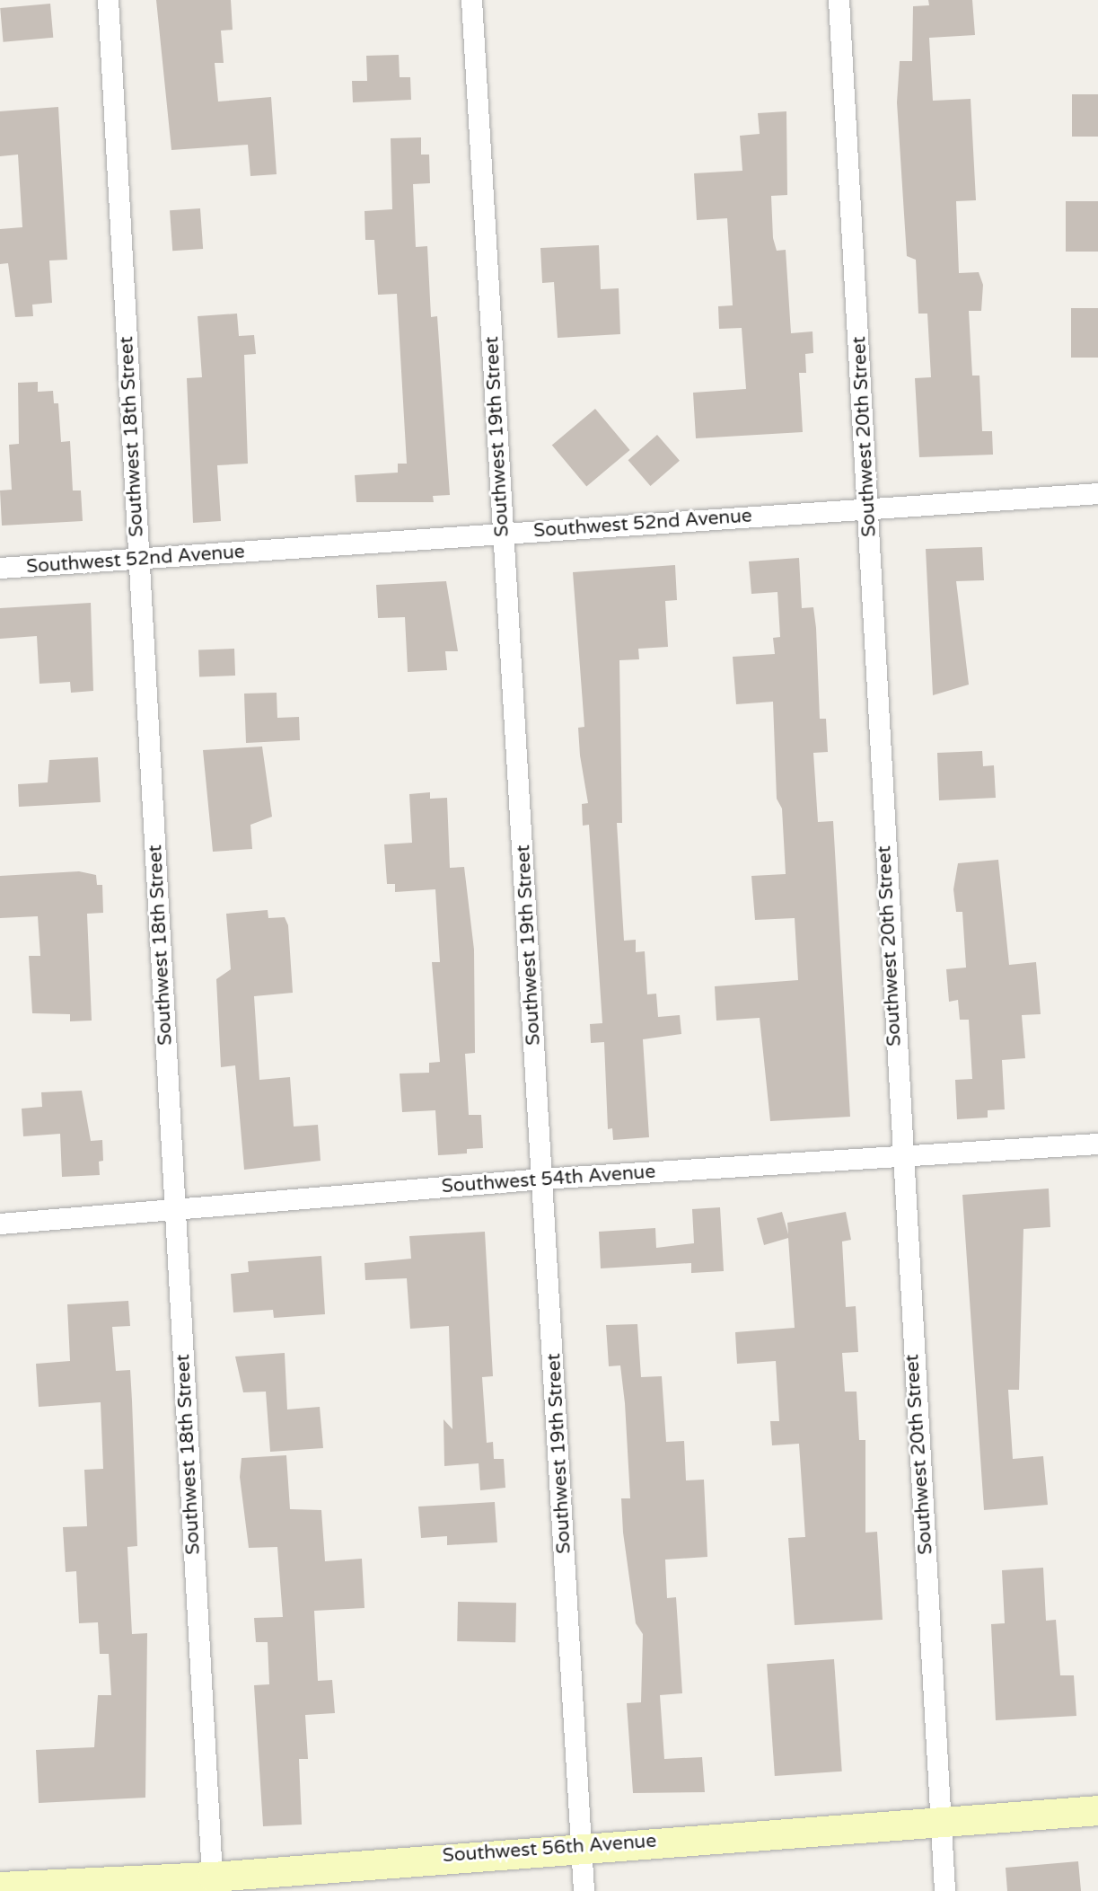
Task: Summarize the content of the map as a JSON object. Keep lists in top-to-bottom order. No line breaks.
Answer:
{"streets":{"street":["Southwest 18th Street","Southwest 19th Street","Southwest 20th Street","Southwest 52nd Avenue","Southwest 54th Avenue","Southwest 56th Avenue"]},"crossings":[["Southwest 18th Street","Southwest 52nd Avenue"],["Southwest 18th Street","Southwest 54th Avenue"],["Southwest 18th Street","Southwest 56th Avenue"],["Southwest 19th Street","Southwest 52nd Avenue"],["Southwest 19th Street","Southwest 54th Avenue"],["Southwest 19th Street","Southwest 56th Avenue"],["Southwest 20th Street","Southwest 52nd Avenue"],["Southwest 20th Street","Southwest 54th Avenue"],["Southwest 20th Street","Southwest 56th Avenue"]]}
